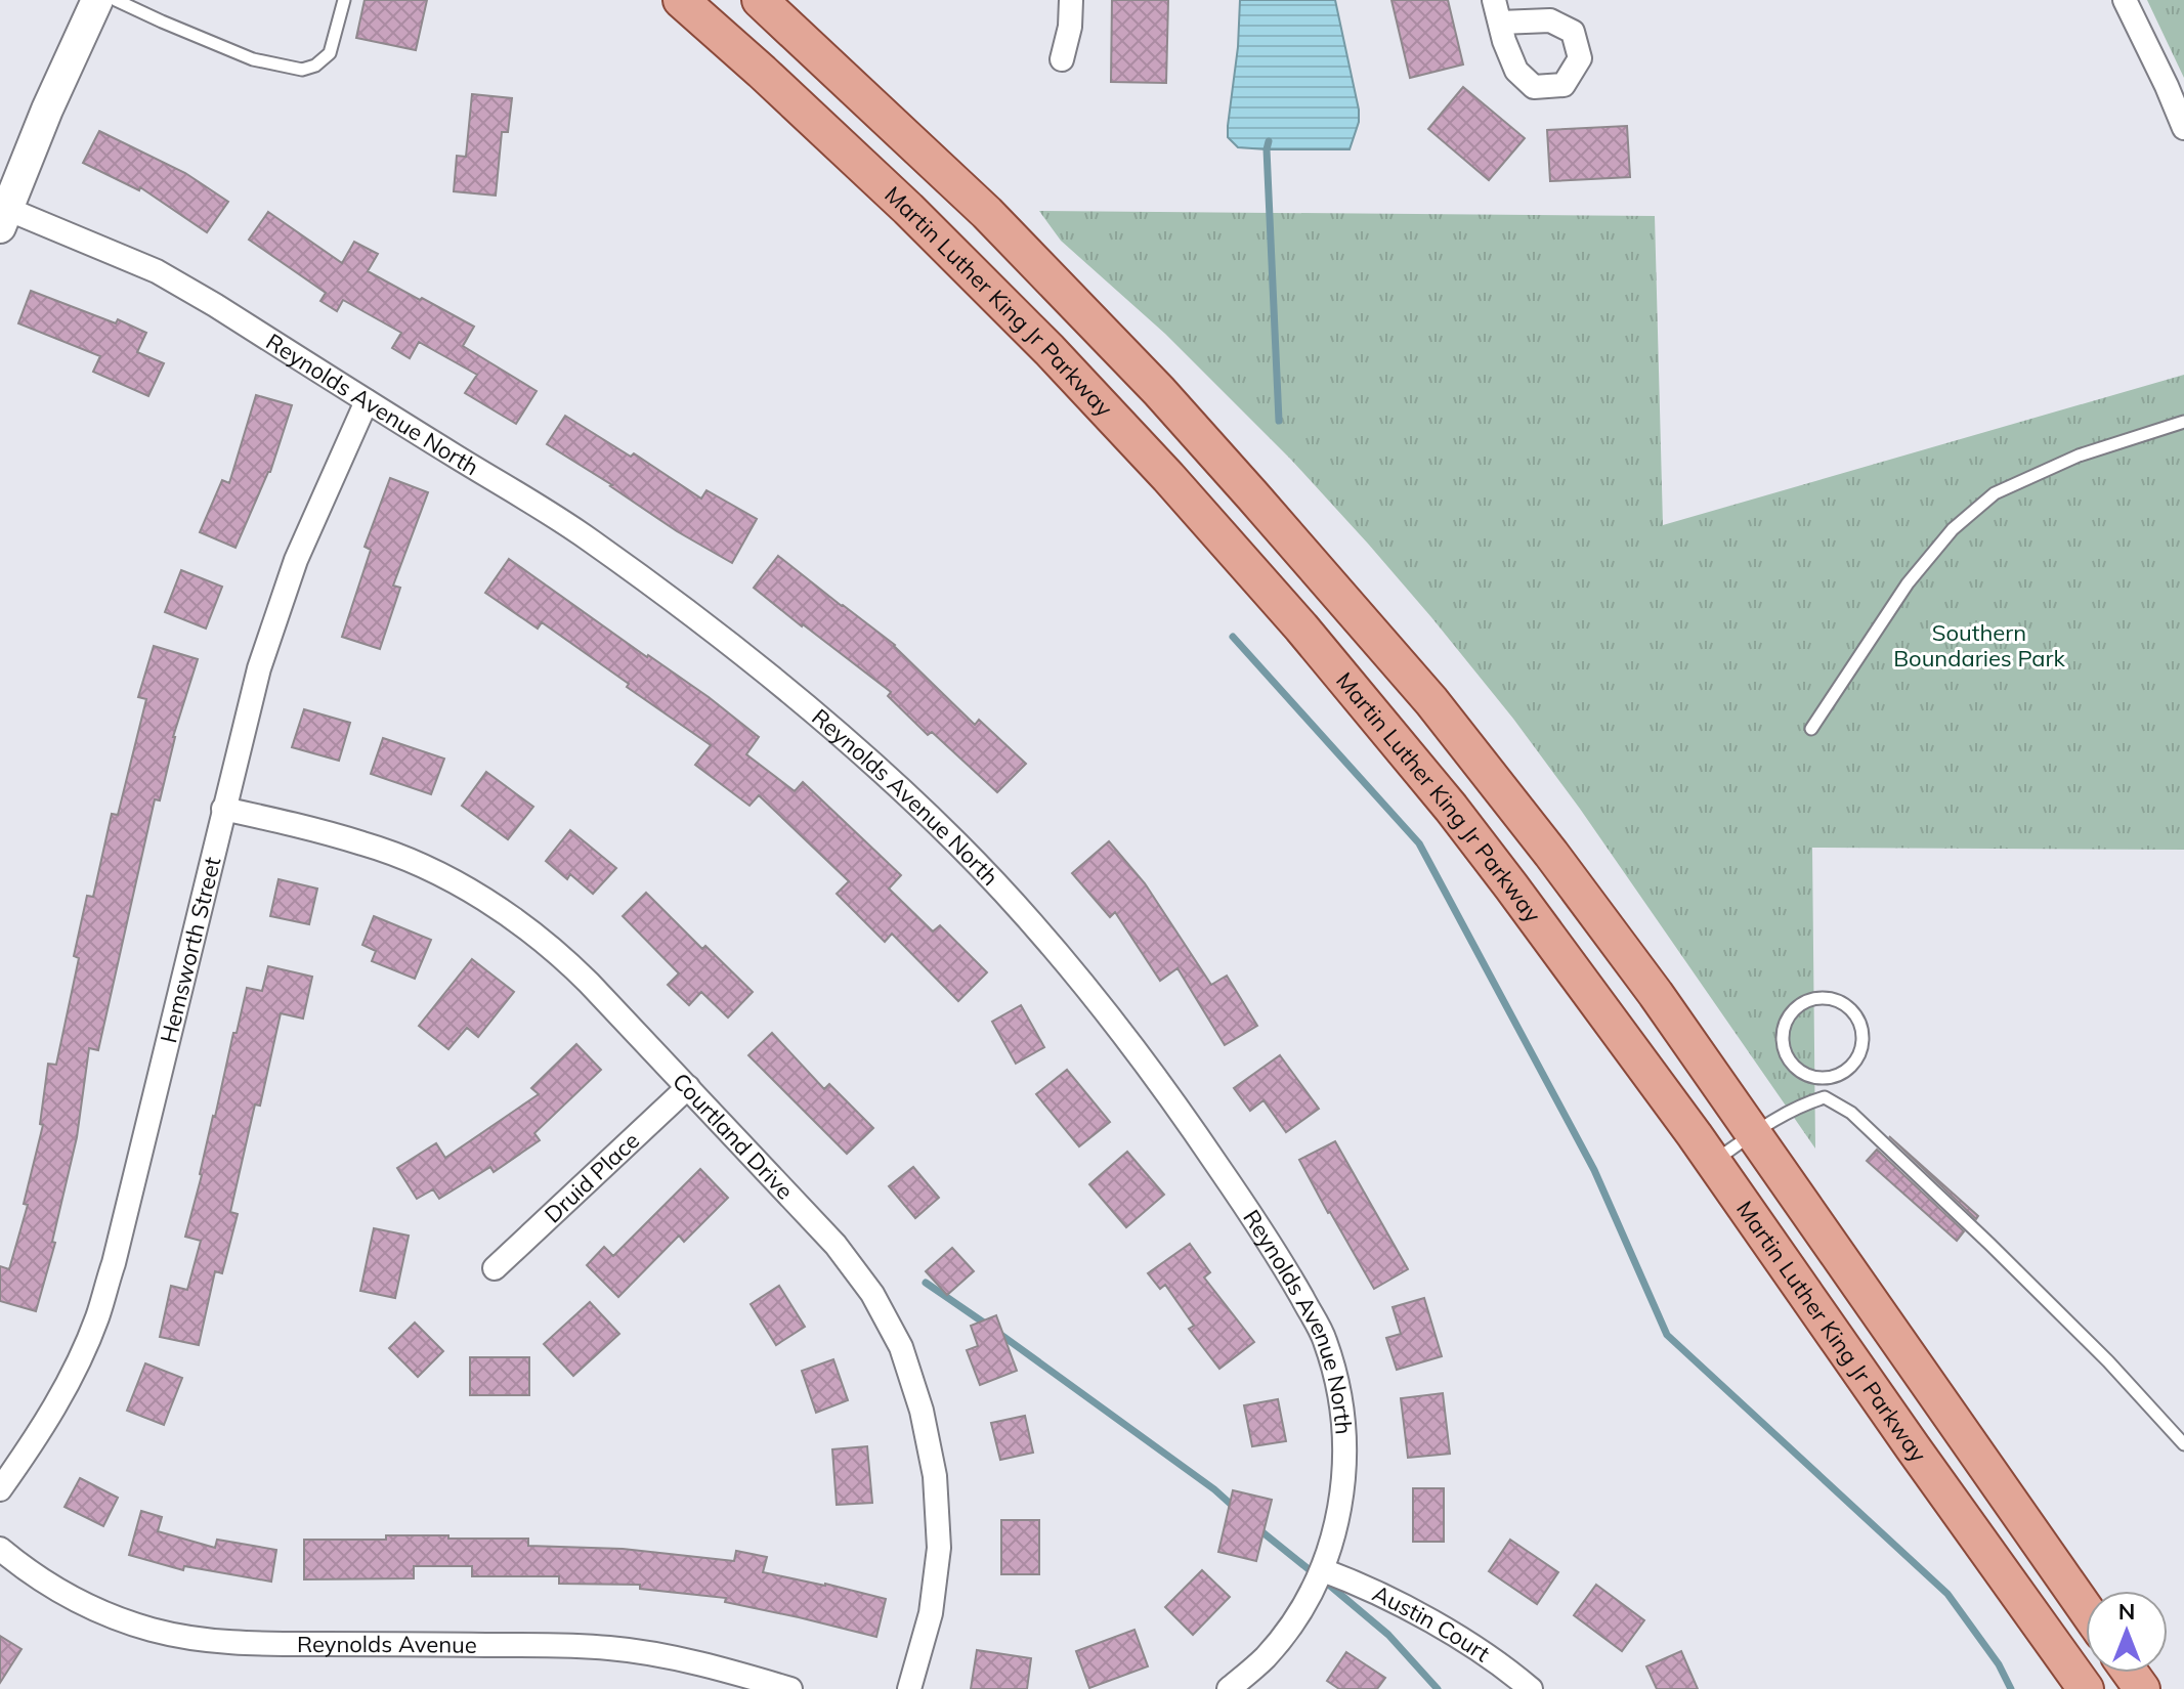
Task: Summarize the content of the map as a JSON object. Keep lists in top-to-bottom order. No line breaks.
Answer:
{"streets":{"main road":["Martin Luther King Jr Parkway"],"street":["Reynolds Avenue North","Hemsworth Street","Courtland Drive","Druid Place","Austin Court","Reynolds Avenue"]},"crossings":[["Reynolds Avenue North","Hemsworth Street"],["Reynolds Avenue North","Austin Court"],["Hemsworth Street","Courtland Drive"],["Courtland Drive","Druid Place"]],"parks":["Southern Boundaries Park"],"north":"top"}
